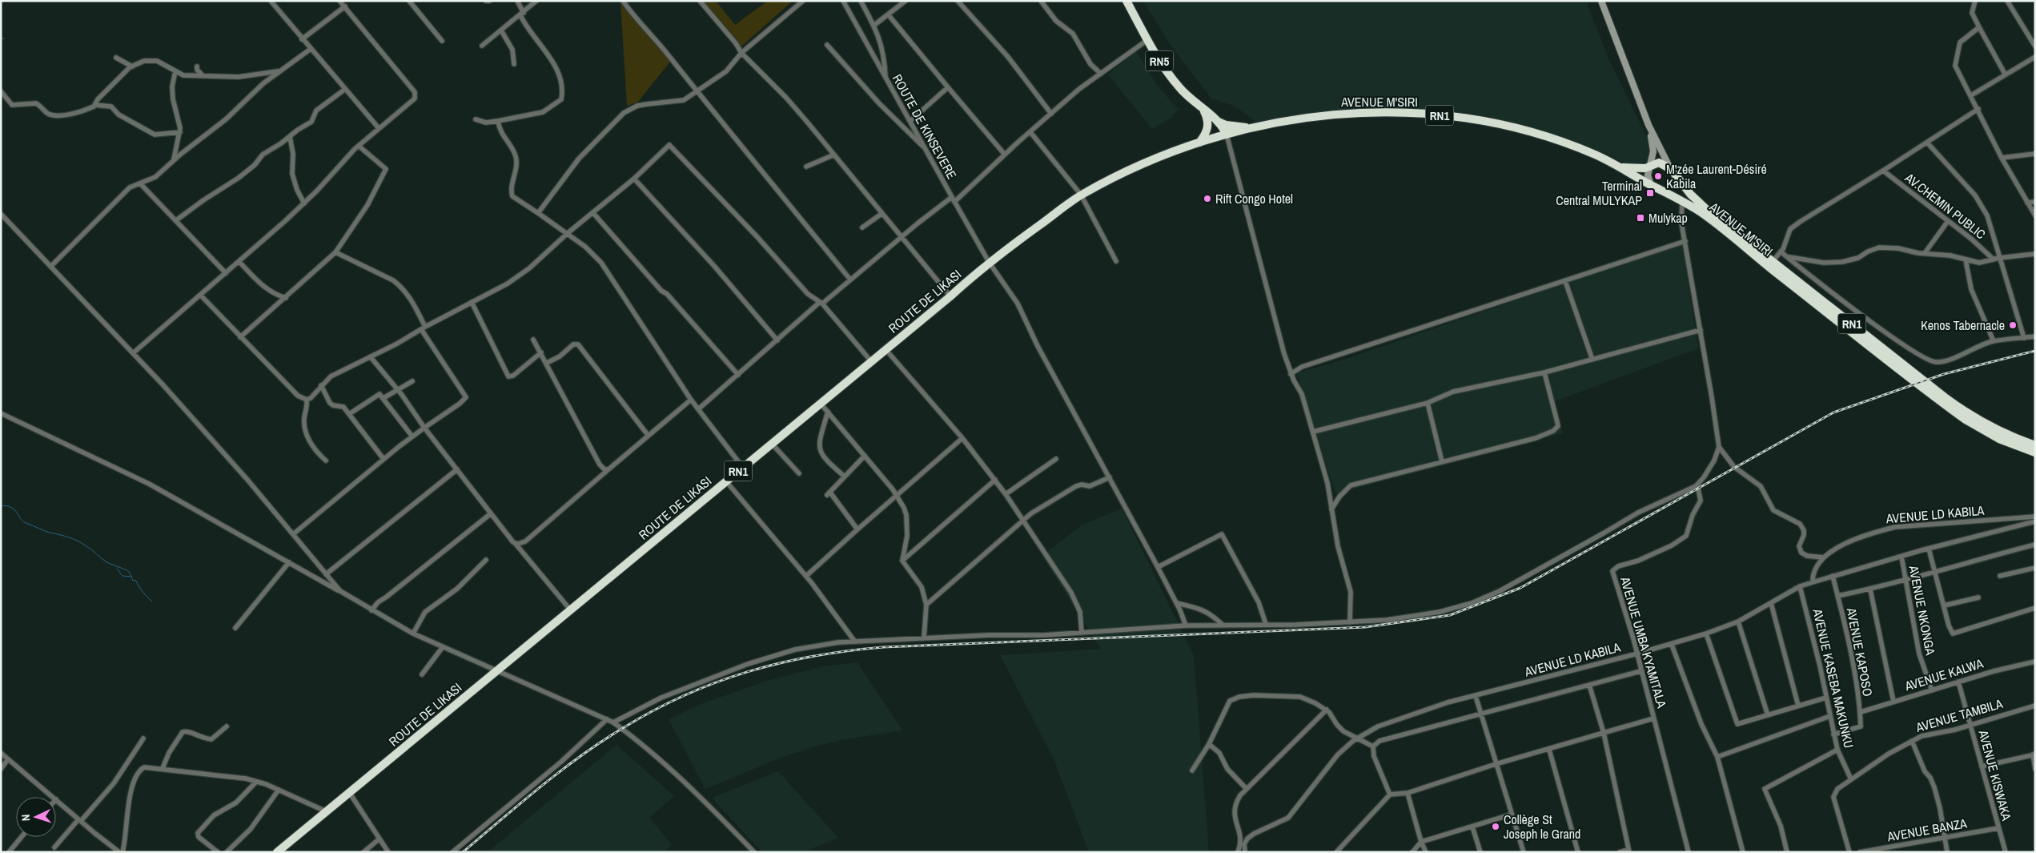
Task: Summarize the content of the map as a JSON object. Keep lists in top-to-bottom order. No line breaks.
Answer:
{"streets":{"highway":["RN5","AVENUE M'SIRI","RN1","ROUTE DE LIKASI"],"street":["ROUTE DE KINSEVERE","AV.CHEMIN PUBLIC","AVENUE LD KABILA","AVENUE NKONGA","AVENUE UMBA KYAMITALA","AVENUE KAPOSO","AVENUE KALWA","AVENUE KASEBA MAKUNKU","AVENUE TAMBILA","AVENUE KISWAKA","AVENUE BANZA"]},"crossings":[["RN5","AVENUE M'SIRI"],["RN5","ROUTE DE LIKASI"],["AVENUE M'SIRI","RN1"],["AVENUE M'SIRI","ROUTE DE LIKASI"],["ROUTE DE KINSEVERE","ROUTE DE LIKASI"],["AVENUE LD KABILA","AVENUE NKONGA"],["AVENUE LD KABILA","AVENUE UMBA KYAMITALA"],["AVENUE LD KABILA","AVENUE KAPOSO"],["AVENUE LD KABILA","AVENUE KASEBA MAKUNKU"],["AVENUE NKONGA","AVENUE KALWA"],["AVENUE KAPOSO","AVENUE KALWA"],["AVENUE KALWA","AVENUE KISWAKA"],["AVENUE KASEBA MAKUNKU","AVENUE TAMBILA"],["AVENUE TAMBILA","AVENUE KISWAKA"],["AVENUE KISWAKA","AVENUE BANZA"]],"places":{"other":["M'zée Laurent-Désiré Kabila","Rift Congo Hotel","Kenos Tabernacle","Collège St Joseph le Grand"],"transit":["Terminal Central MULYKAP","Mulykap"]},"north":"left"}
